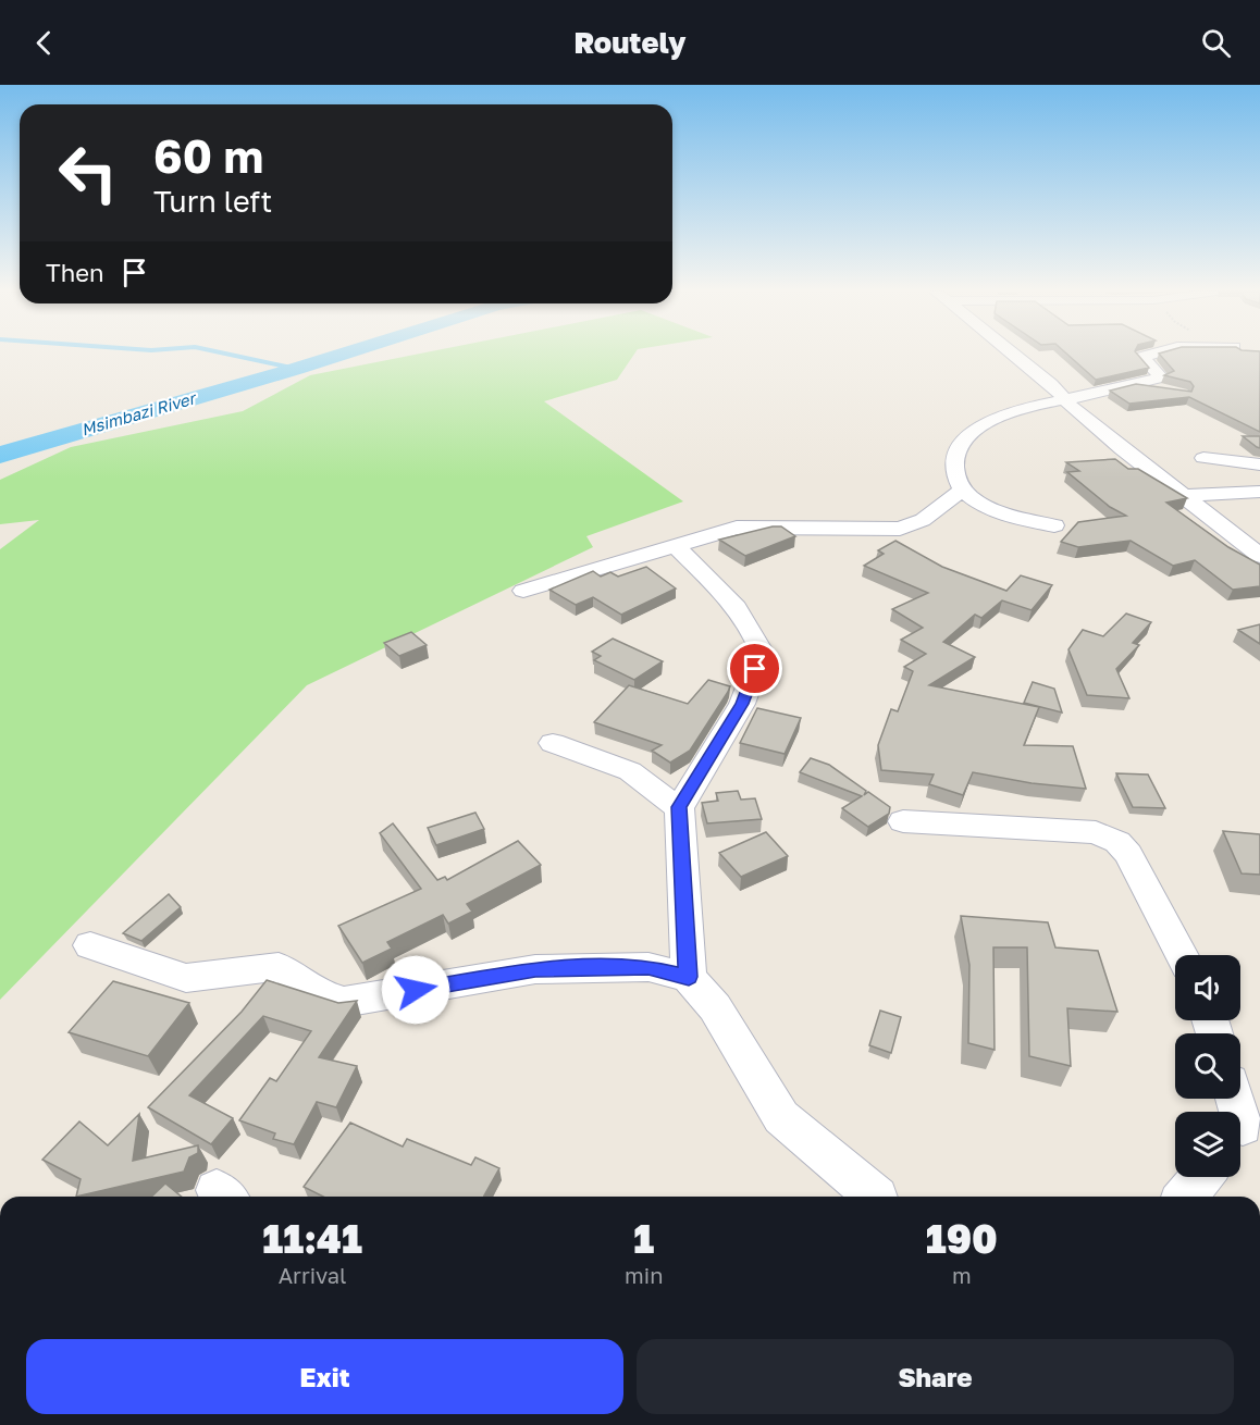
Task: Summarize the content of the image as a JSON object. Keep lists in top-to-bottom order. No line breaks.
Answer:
{"water":["Msimbazi River"],"page":{"header":"Routely","turn":["60 m","Turn left"],"then":"Then","eta":["11:41","Arrival","1","min","190","m"],"buttons":["Exit","Share"]}}
